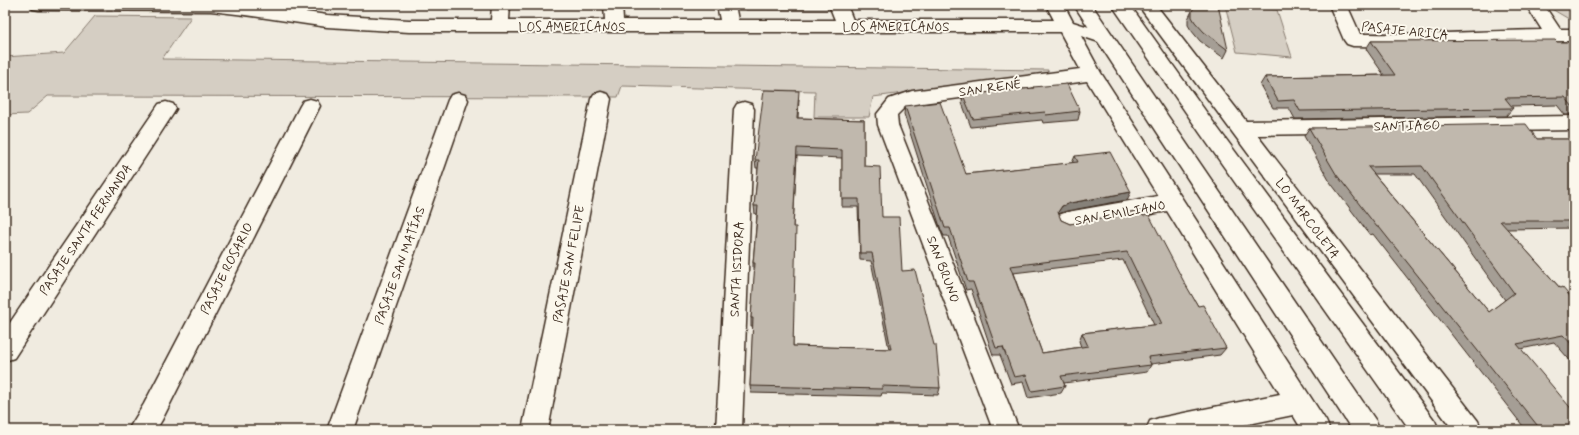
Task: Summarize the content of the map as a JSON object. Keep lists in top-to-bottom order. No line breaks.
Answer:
{"streets":{"street":["LOS AMERICANOS","PASAJE ARICA","SAN RENÉ","SANTIAGO","SAN EMILIANO","LO MARCOLETA","PASAJE SANTA FERNANDA","PASAJE SAN FELIPE","PASAJE SAN MATÍAS","PASAJE ROSARIO","SANTA ISIDORA","SAN BRUNO"]},"crossings":[["SAN RENÉ","SAN BRUNO"],["SANTIAGO","LO MARCOLETA"]]}
